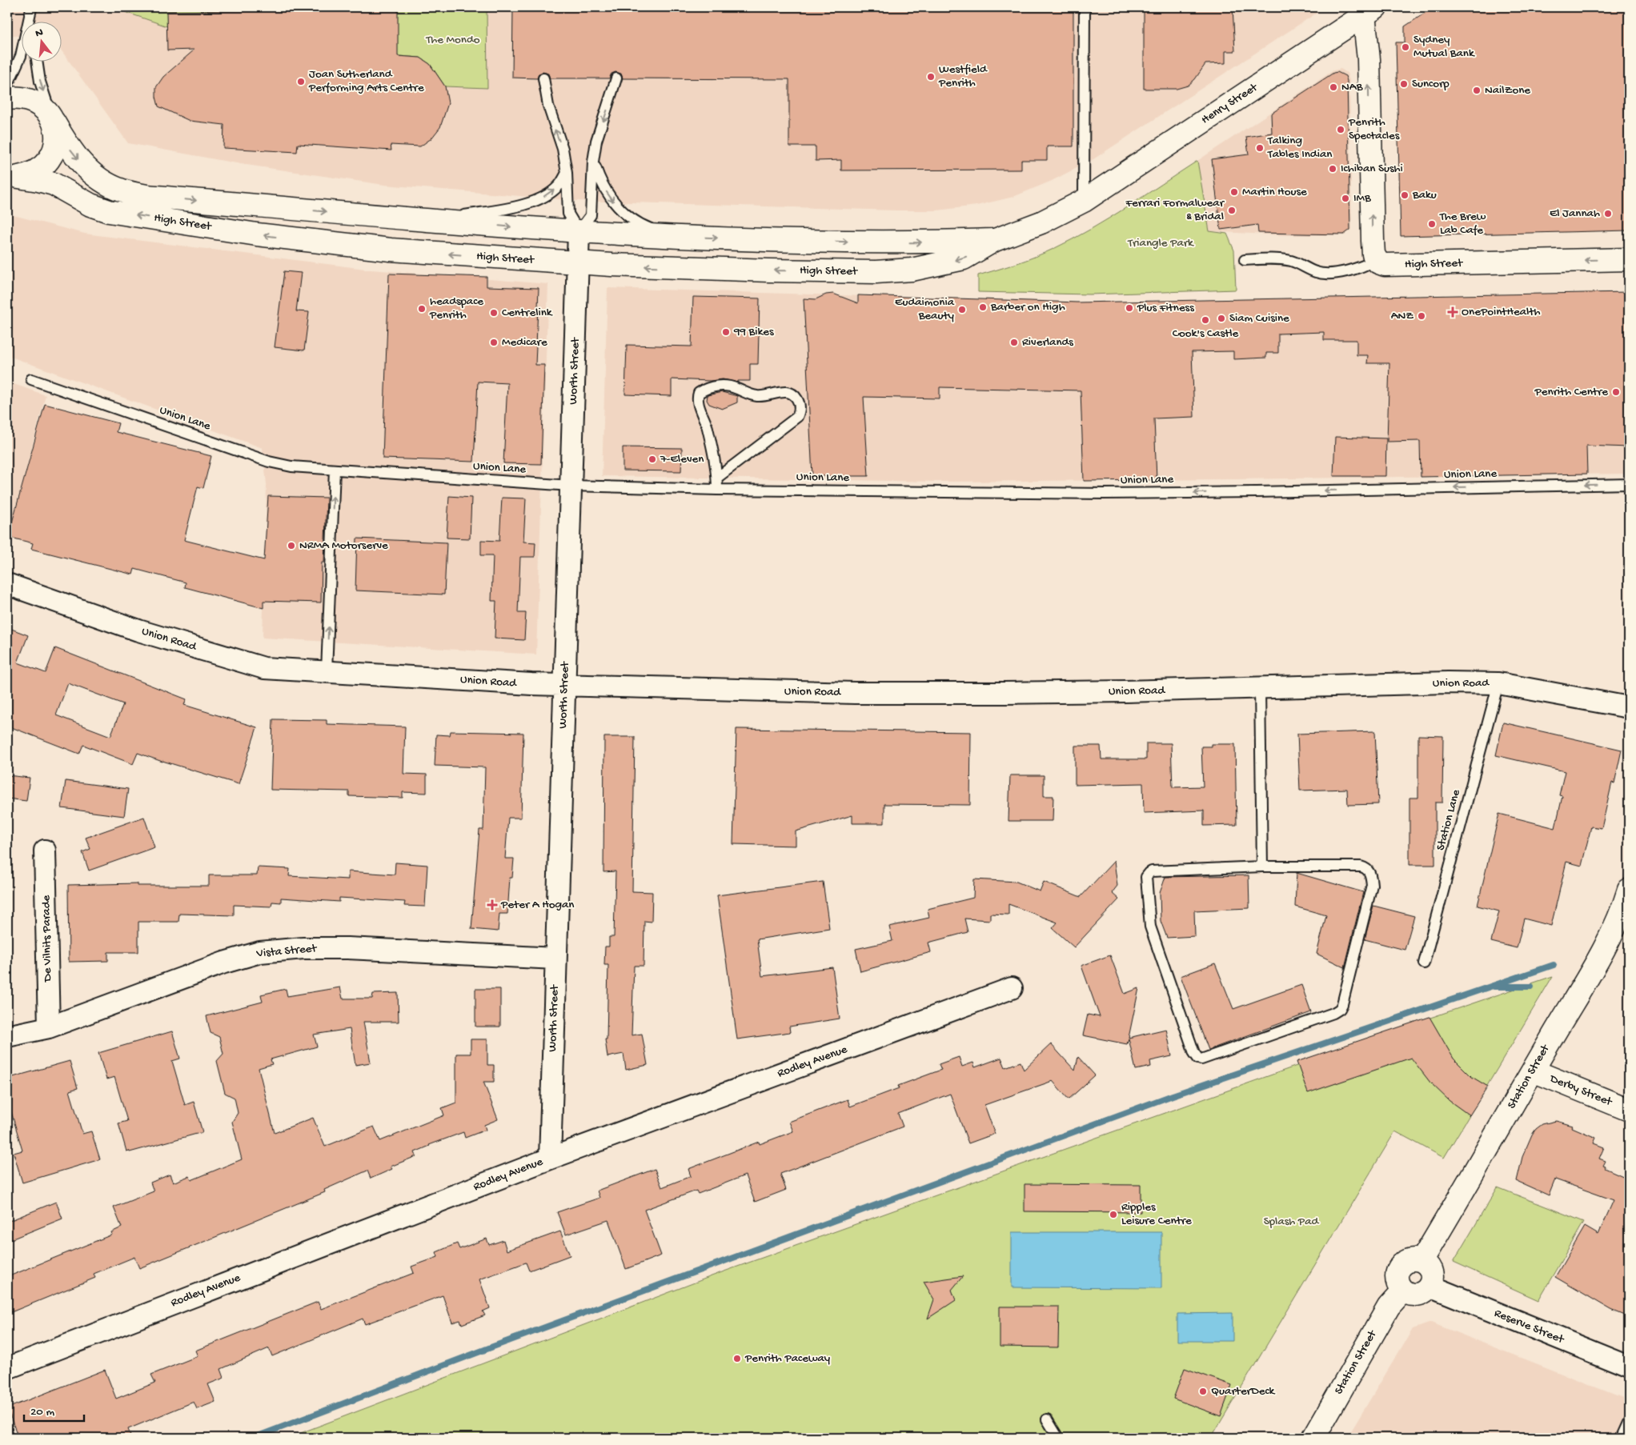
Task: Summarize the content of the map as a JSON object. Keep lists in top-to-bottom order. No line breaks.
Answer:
{"streets":{"main road":["Henry Street","High Street","Station Street","Derby Street"],"street":["Worth Street","Union Road","De Vilnits Parade","Vista Street","Rodley Avenue","Reserve Street"],"lane":["Union Lane","Station Lane"]},"crossings":[["Henry Street","High Street"],["High Street","Worth Street"],["Worth Street","Union Lane"],["Worth Street","Union Road"],["Worth Street","Vista Street"],["Worth Street","Rodley Avenue"],["Union Road","Station Lane"],["De Vilnits Parade","Vista Street"],["Station Street","Derby Street"],["Station Street","Reserve Street"]],"one_way":["Union Lane"],"parks":["The Mondo","Triangle Park","Splash Pad"],"places":{"other":["Sydney Mutual Bank","Westfield Penrith","Joan Sutherland Performing Arts Centre","Suncorp","NAB","NailZone","Penrith Spectacles","Talking Tables Indian","Ichiban Sushi","Martin House","Baku","IMB","Ferrari Formalwear & Bridal","El Jannah","The Brew Lab Cafe","Barber on High","Plus Fitness","headspace Penrith","Eudaimonia Beauty","Centrelink","ANZ","Siam Cuisine","Cook's Castle","99 Bikes","Medicare","Riverlands","Penrith Centre","7-Eleven","NRMA Motorserve","Ripples Leisure Centre","Penrith Paceway","QuarterDeck"],"health":["OnePointHealth","Peter A Hogan"]},"scale_bar":"20 m","north":"top"}
